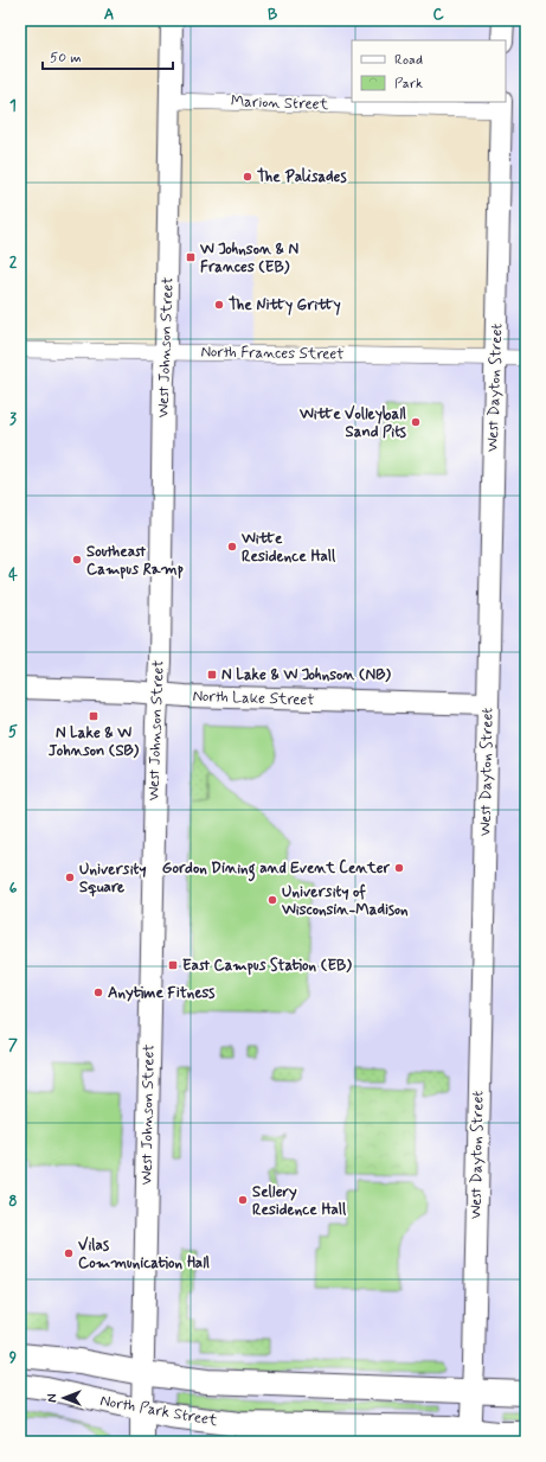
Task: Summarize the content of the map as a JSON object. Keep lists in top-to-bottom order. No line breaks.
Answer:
{"streets":{"main road":["West Johnson Street","North Park Street"],"street":["Marion Street","North Frances Street","West Dayton Street","North Lake Street"]},"crossings":[["Marion Street","West Johnson Street"],["Marion Street","West Dayton Street"],["West Johnson Street","North Frances Street"],["West Johnson Street","North Lake Street"],["West Johnson Street","North Park Street"],["North Frances Street","West Dayton Street"],["West Dayton Street","North Lake Street"],["West Dayton Street","North Park Street"]],"places":{"other":["The Palisades","The Nitty Gritty","Witte Volleyball Sand Pits","Witte Residence Hall","Southeast Campus Ramp","Gordon Dining and Event Center","University Square","University of Wisconsin-Madison","Anytime Fitness","Sellery Residence Hall","Vilas Communication Hall"],"transit":["W Johnson & N Frances (EB)","N Lake & W Johnson (NB)","N Lake & W Johnson (SB)","East Campus Station (EB)"]},"legend":["Road","Park"],"scale_bar":"50 m","north":"left","grid":{"columns":["A","B","C"],"rows":["1","2","3","4","5","6","7","8","9"]}}
